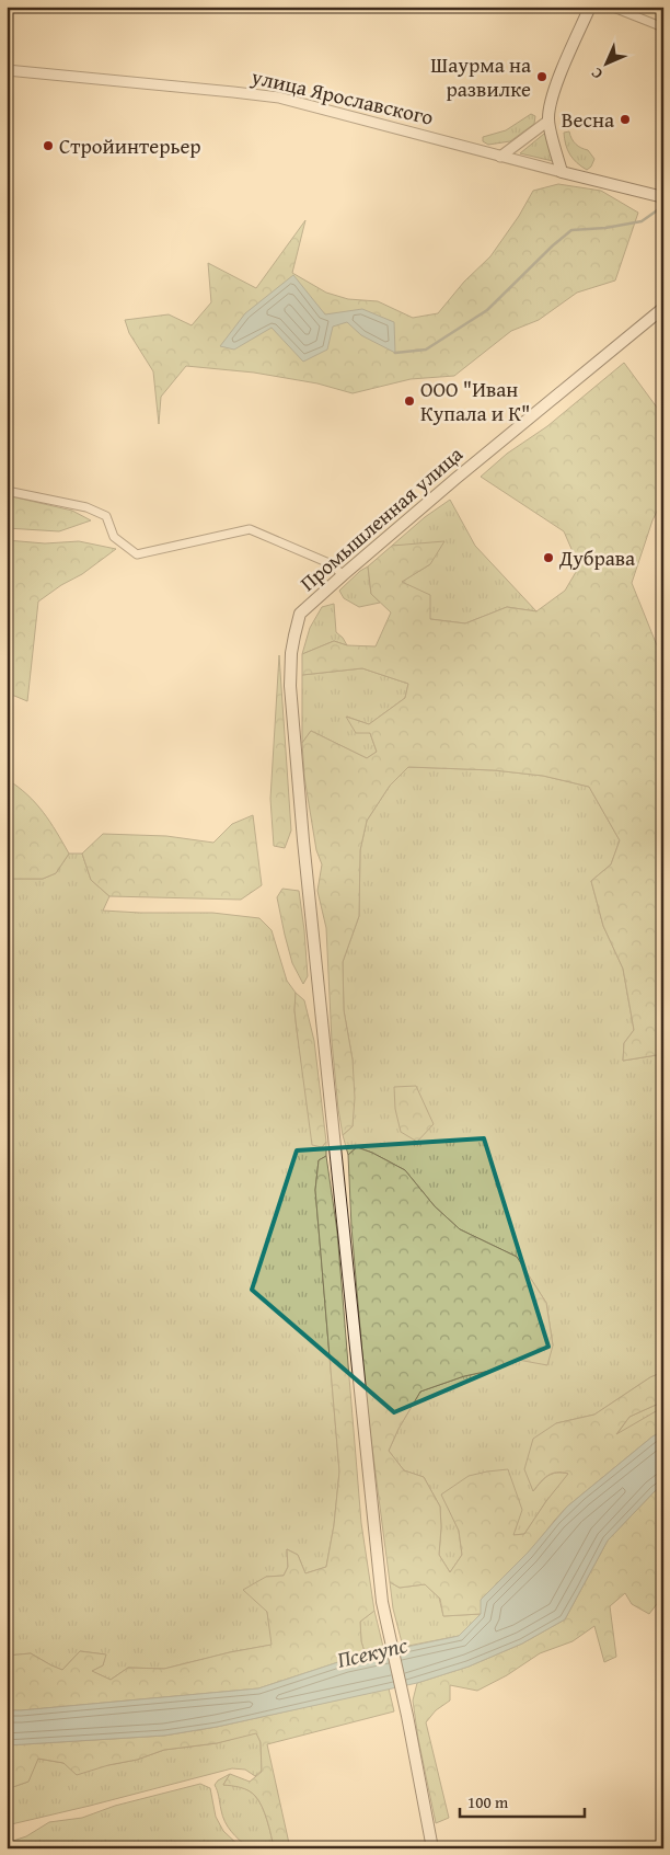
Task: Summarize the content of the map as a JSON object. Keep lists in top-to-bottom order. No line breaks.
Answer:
{"streets":{"main road":["улица Ярославского","Промышленная улица"]},"water":["Псекупс"],"places":["Шаурма на развилке","Весна","Стройинтерьер","ООО \"Иван Купала и К\"","Дубрава"],"scale_bar":"100 m","north":"bottom left"}
